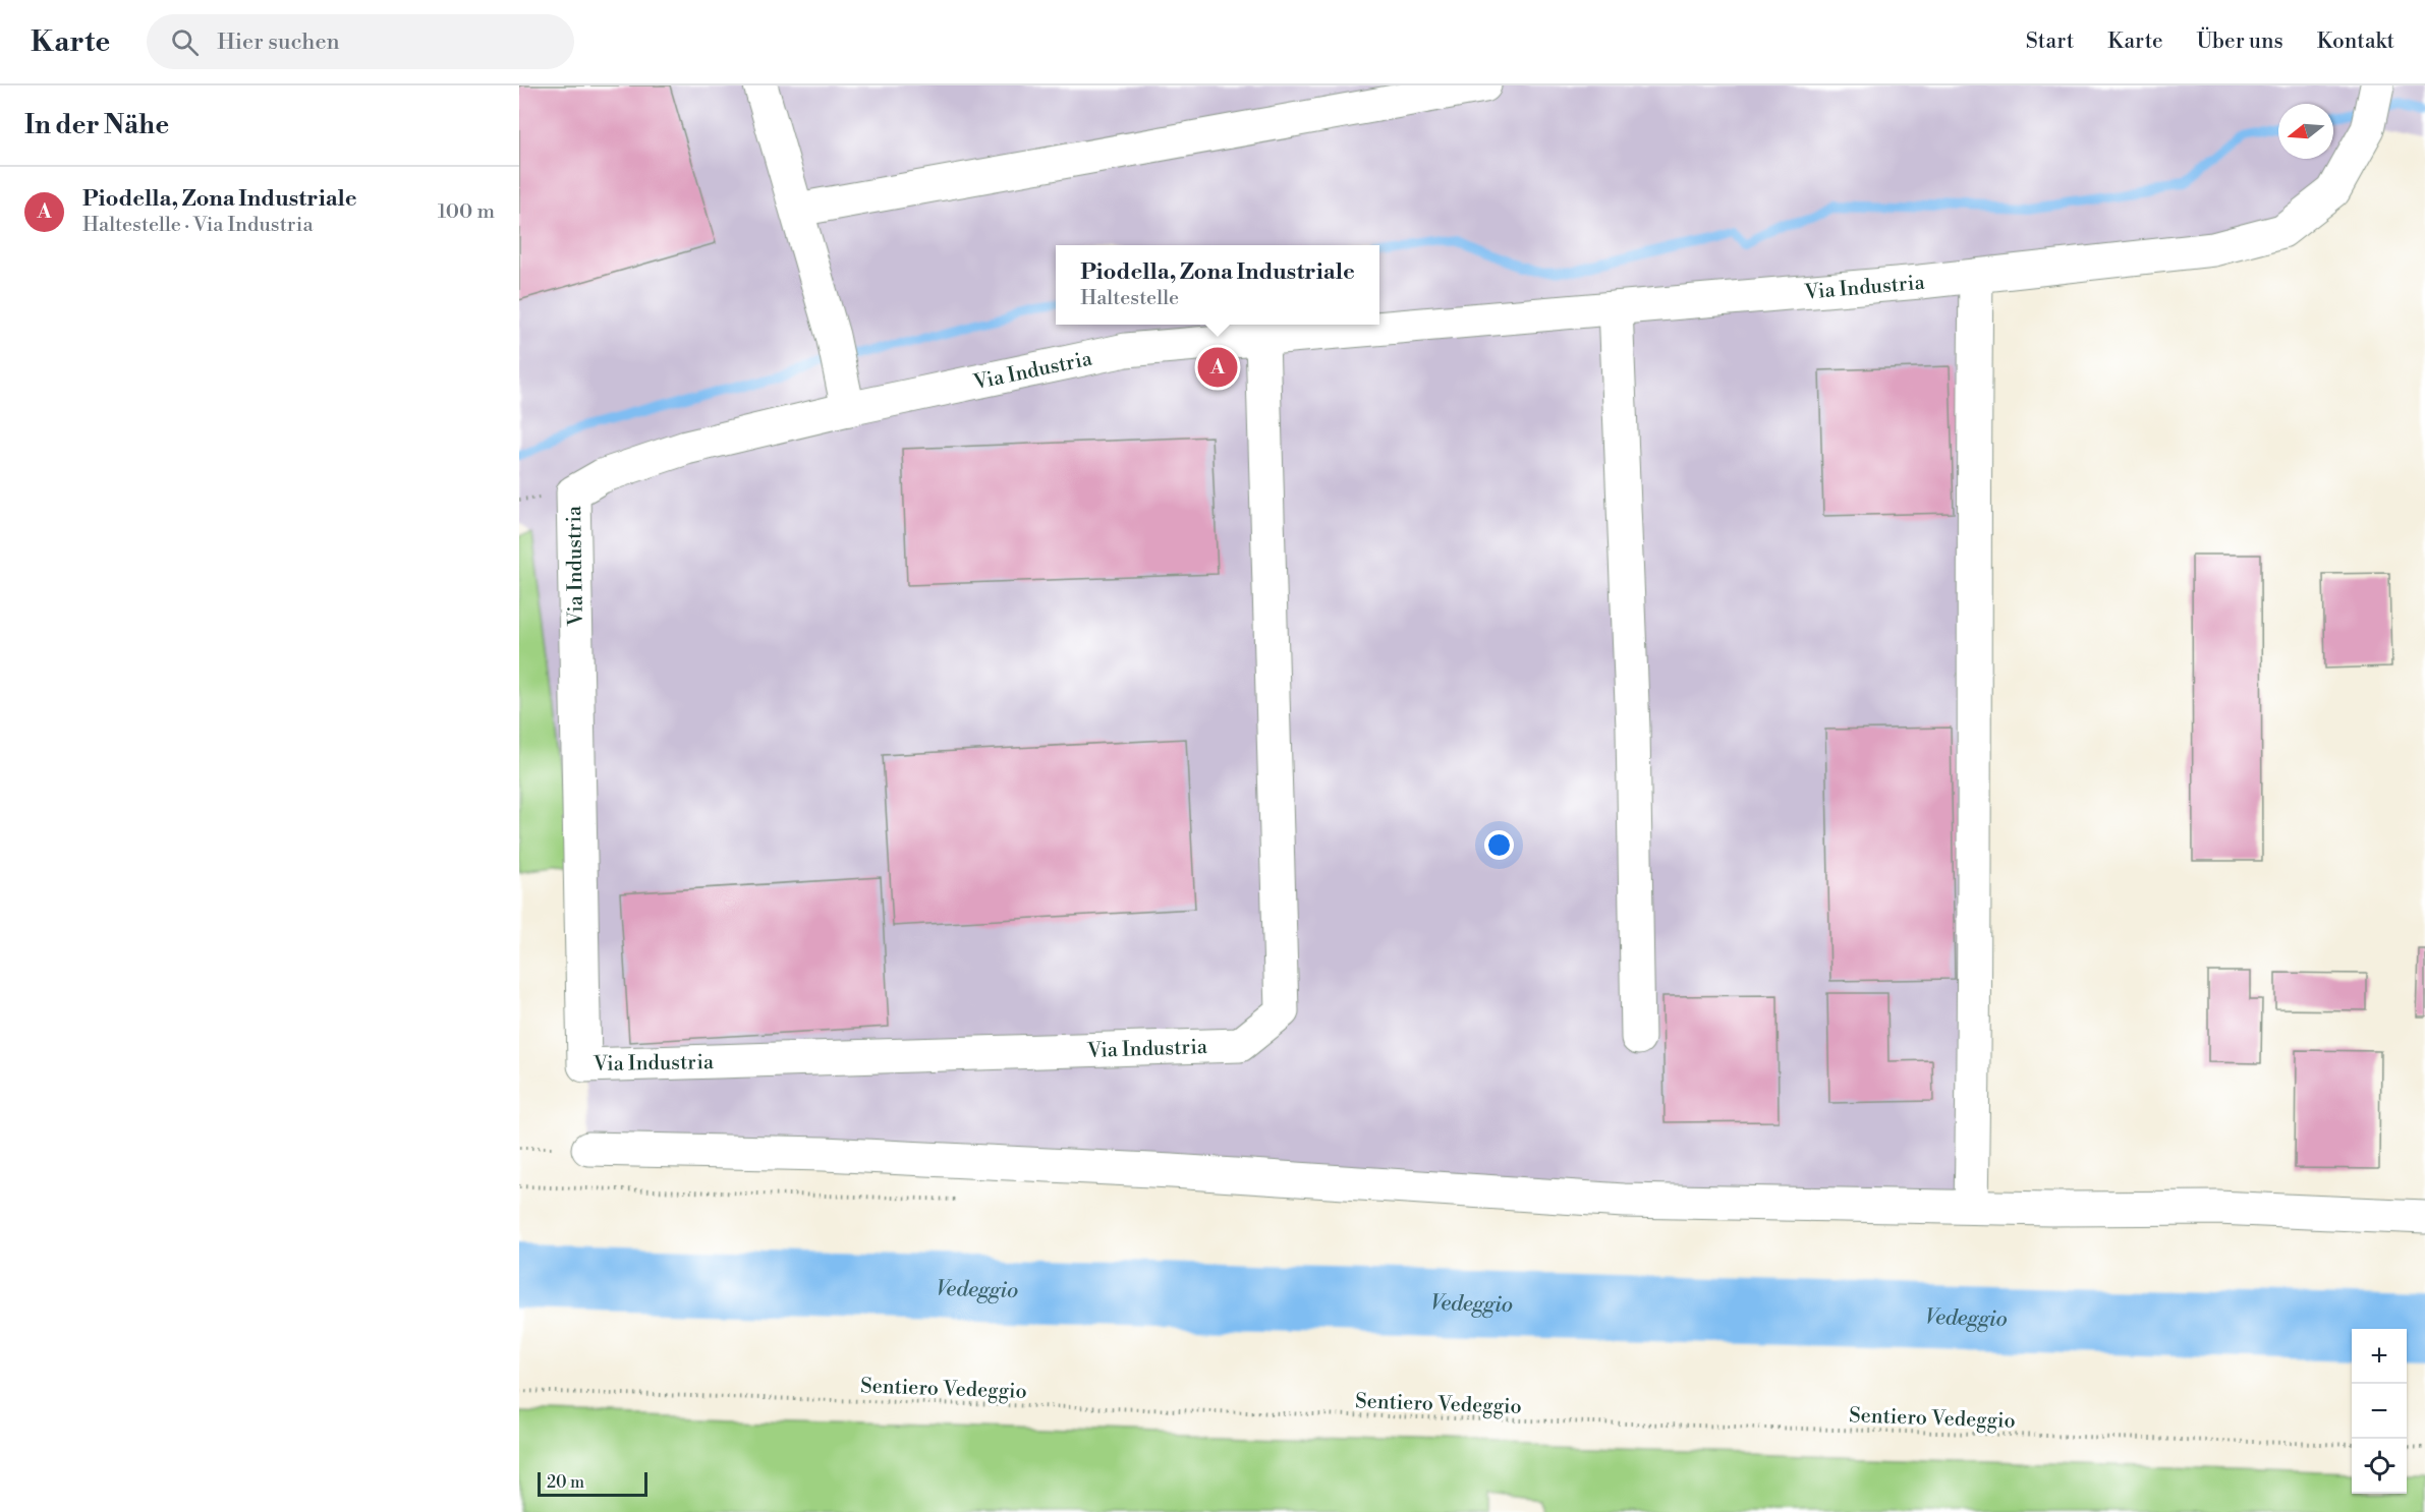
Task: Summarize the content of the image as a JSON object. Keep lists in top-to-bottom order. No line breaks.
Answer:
{"streets":{"street":["Via Industria"],"path":["Sentiero Vedeggio"]},"water":["Vedeggio"],"scale_bar":"20 m","north":"left","page":{"header":"Karte","search":"Hier suchen","nav":["Start","Karte","Über uns","Kontakt"],"heading":"In der Nähe","list":[{"mark":"A","name":"Piodella, Zona Industriale","note":"Haltestelle · Via Industria","value":"100 m"}],"popup":["Piodella, Zona Industriale","Haltestelle"],"pins":"A","map_buttons":["+","−"],"scale":"20 m"}}
